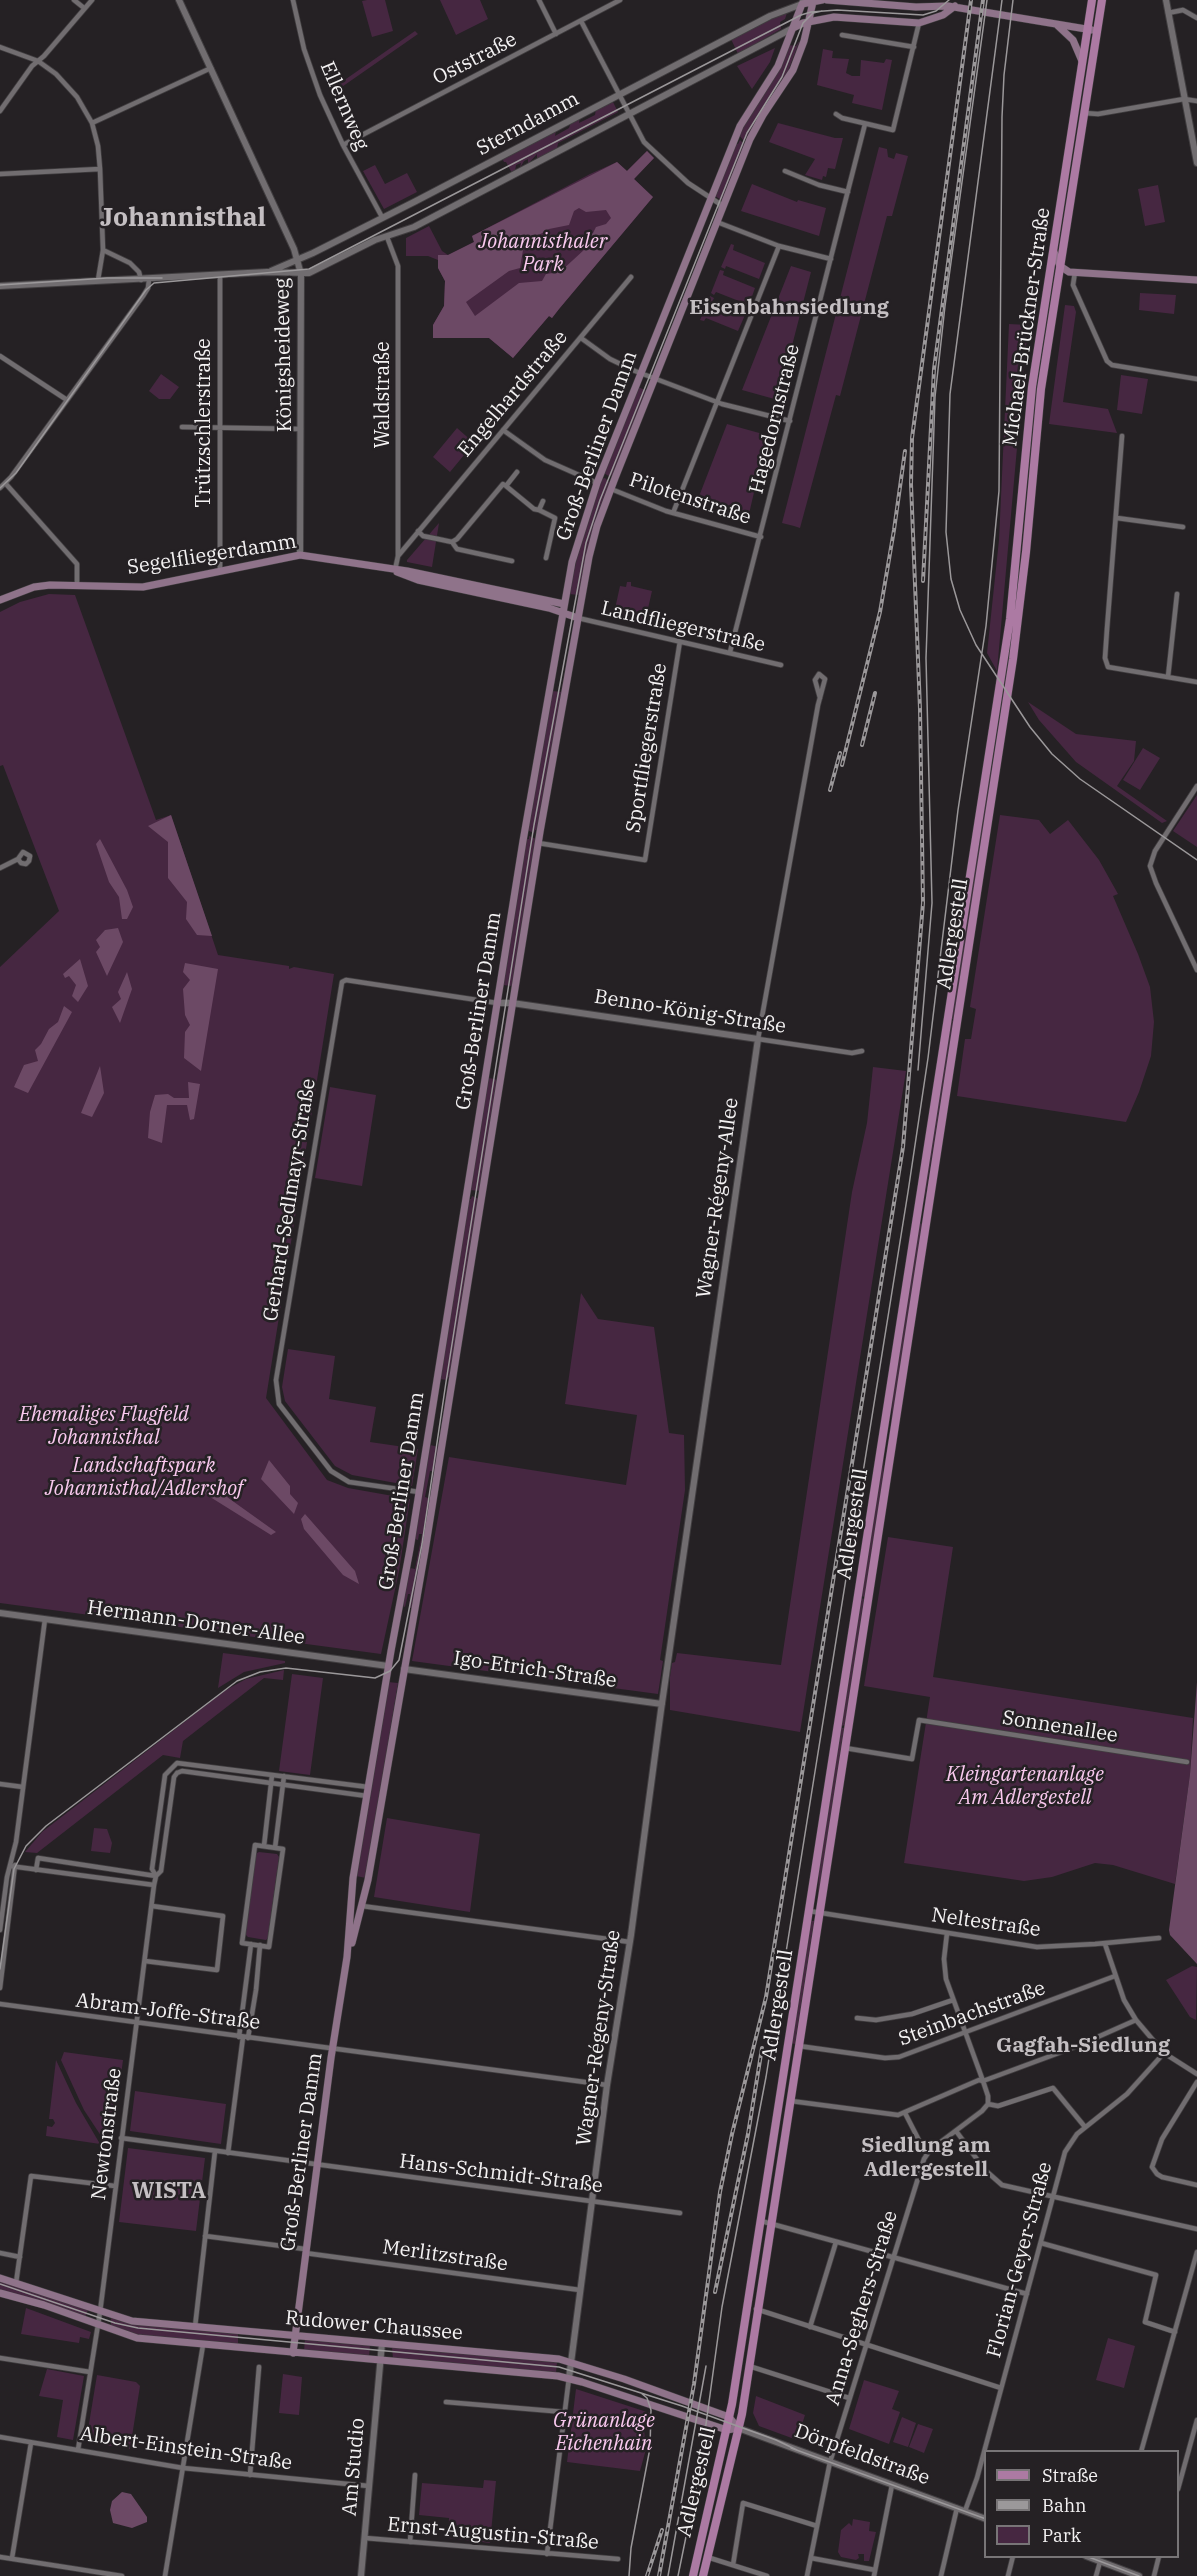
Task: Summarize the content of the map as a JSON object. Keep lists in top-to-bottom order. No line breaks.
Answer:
{"streets":{"main road":["Sterndamm","Michael-Brückner-Straße","Groß-Berliner Damm","Segelfliegerdamm","Adlergestell","Rudower Chaussee"],"street":["Oststraße","Ellernweg","Königsheideweg","Engelhardstraße","Waldstraße","Hagedornstraße","Trützschlerstraße","Pilotenstraße","Landfliegerstraße","Sportfliegerstraße","Benno-König-Straße","Wagner-Régeny-Allee","Gerhard-Sedlmayr-Straße","Hermann-Dorner-Allee","Igo-Etrich-Straße","Sonnenallee","Neltestraße","Abram-Joffe-Straße","Steinbachstraße","Wagner-Régeny-Straße","Newtonstraße","Hans-Schmidt-Straße","Merlitzstraße","Florian-Geyer-Straße","Anna-Seghers-Straße","Albert-Einstein-Straße","Dörpfeldstraße","Am Studio","Ernst-Augustin-Straße"]},"crossings":[["Oststraße","Ellernweg"],["Ellernweg","Sterndamm"],["Sterndamm","Königsheideweg"],["Sterndamm","Waldstraße"],["Sterndamm","Trützschlerstraße"],["Sterndamm","Groß-Berliner Damm"],["Michael-Brückner-Straße","Adlergestell"],["Königsheideweg","Segelfliegerdamm"],["Engelhardstraße","Waldstraße"],["Engelhardstraße","Segelfliegerdamm"],["Hagedornstraße","Pilotenstraße"],["Hagedornstraße","Landfliegerstraße"],["Trützschlerstraße","Segelfliegerdamm"],["Groß-Berliner Damm","Pilotenstraße"],["Groß-Berliner Damm","Segelfliegerdamm"],["Groß-Berliner Damm","Landfliegerstraße"],["Groß-Berliner Damm","Sportfliegerstraße"],["Groß-Berliner Damm","Benno-König-Straße"],["Groß-Berliner Damm","Gerhard-Sedlmayr-Straße"],["Groß-Berliner Damm","Hermann-Dorner-Allee"],["Groß-Berliner Damm","Igo-Etrich-Straße"],["Groß-Berliner Damm","Abram-Joffe-Straße"],["Groß-Berliner Damm","Hans-Schmidt-Straße"],["Groß-Berliner Damm","Merlitzstraße"],["Groß-Berliner Damm","Rudower Chaussee"],["Segelfliegerdamm","Landfliegerstraße"],["Landfliegerstraße","Sportfliegerstraße"],["Adlergestell","Sonnenallee"],["Adlergestell","Neltestraße"],["Adlergestell","Steinbachstraße"],["Adlergestell","Rudower Chaussee"],["Adlergestell","Dörpfeldstraße"],["Benno-König-Straße","Wagner-Régeny-Allee"],["Benno-König-Straße","Gerhard-Sedlmayr-Straße"],["Wagner-Régeny-Allee","Igo-Etrich-Straße"],["Wagner-Régeny-Allee","Wagner-Régeny-Straße"],["Igo-Etrich-Straße","Wagner-Régeny-Straße"],["Abram-Joffe-Straße","Wagner-Régeny-Straße"],["Abram-Joffe-Straße","Newtonstraße"],["Wagner-Régeny-Straße","Hans-Schmidt-Straße"],["Wagner-Régeny-Straße","Merlitzstraße"],["Wagner-Régeny-Straße","Rudower Chaussee"],["Newtonstraße","Hans-Schmidt-Straße"],["Newtonstraße","Rudower Chaussee"],["Newtonstraße","Albert-Einstein-Straße"],["Florian-Geyer-Straße","Dörpfeldstraße"],["Anna-Seghers-Straße","Dörpfeldstraße"],["Rudower Chaussee","Am Studio"],["Albert-Einstein-Straße","Am Studio"],["Am Studio","Ernst-Augustin-Straße"]],"districts":["Johannisthal","Eisenbahnsiedlung","Gagfah-Siedlung","Siedlung am Adlergestell","WISTA"],"parks":["Johannisthaler Park","Ehemaliges Flugfeld Johannisthal","Landschaftspark Johannisthal/Adlershof","Kleingartenanlage Am Adlergestell","Grünanlage Eichenhain"],"legend":["Straße","Bahn","Park"]}
